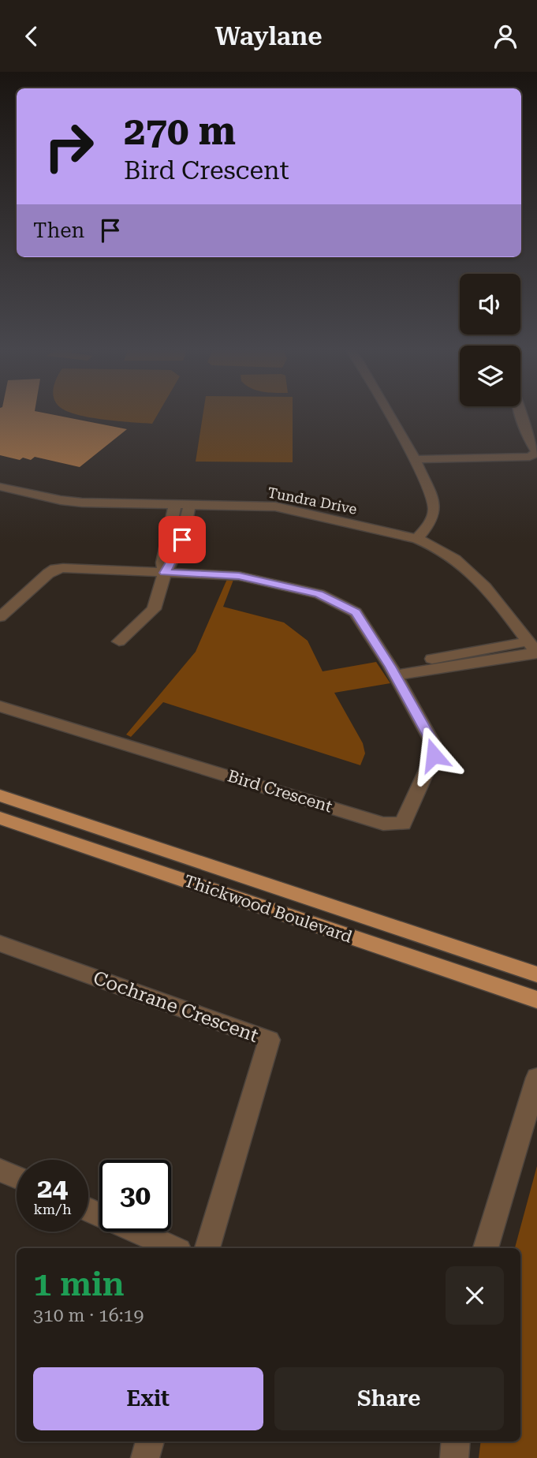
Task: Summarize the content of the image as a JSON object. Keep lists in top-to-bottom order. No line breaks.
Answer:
{"streets":{"main road":["Thickwood Boulevard"],"street":["Tundra Drive","Bird Crescent","Cochrane Crescent"]},"page":{"header":"Waylane","turn":["270 m","Bird Crescent"],"then":"Then","speed":"24 km/h","limit":"30","heading":["1 min","310 m · 16:19"],"buttons":["Exit","Share"]}}
